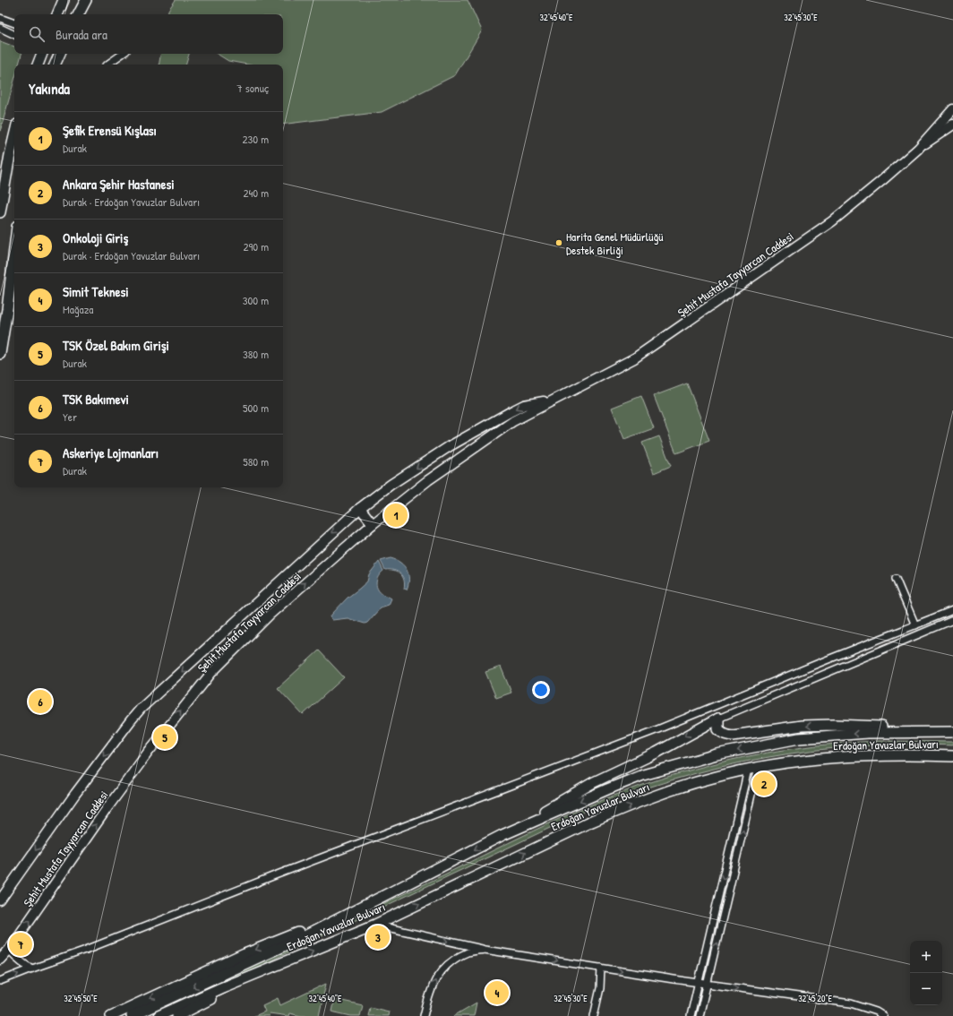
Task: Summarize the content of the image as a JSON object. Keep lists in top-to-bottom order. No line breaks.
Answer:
{"streets":{"main road":["Şehit Mustafa Tayyarcan Caddesi","Erdoğan Yavuzlar Bulvarı"]},"places":["Harita Genel Müdürlüğü Destek Birliği"],"page":{"search":"Burada ara","heading":["Yakında","7 sonuç"],"list":[{"mark":"1","name":"Şefik Erensü Kışlası","note":"Durak","value":"230 m"},{"mark":"2","name":"Ankara Şehir Hastanesi","note":"Durak · Erdoğan Yavuzlar Bulvarı","value":"240 m"},{"mark":"3","name":"Onkoloji Giriş","note":"Durak · Erdoğan Yavuzlar Bulvarı","value":"290 m"},{"mark":"4","name":"Simit Teknesi","note":"Mağaza","value":"300 m"},{"mark":"5","name":"TSK Özel Bakım Girişi","note":"Durak","value":"380 m"},{"mark":"6","name":"TSK Bakımevi","note":"Yer","value":"500 m"},{"mark":"7","name":"Askeriye Lojmanları","note":"Durak","value":"580 m"}],"pins":["1","6","5","2","3","7","4"],"map_buttons":["+","−"]},"coordinates":["32°45'40\"E","32°45'30\"E","32°45'50\"E","32°45'20\"E"]}
